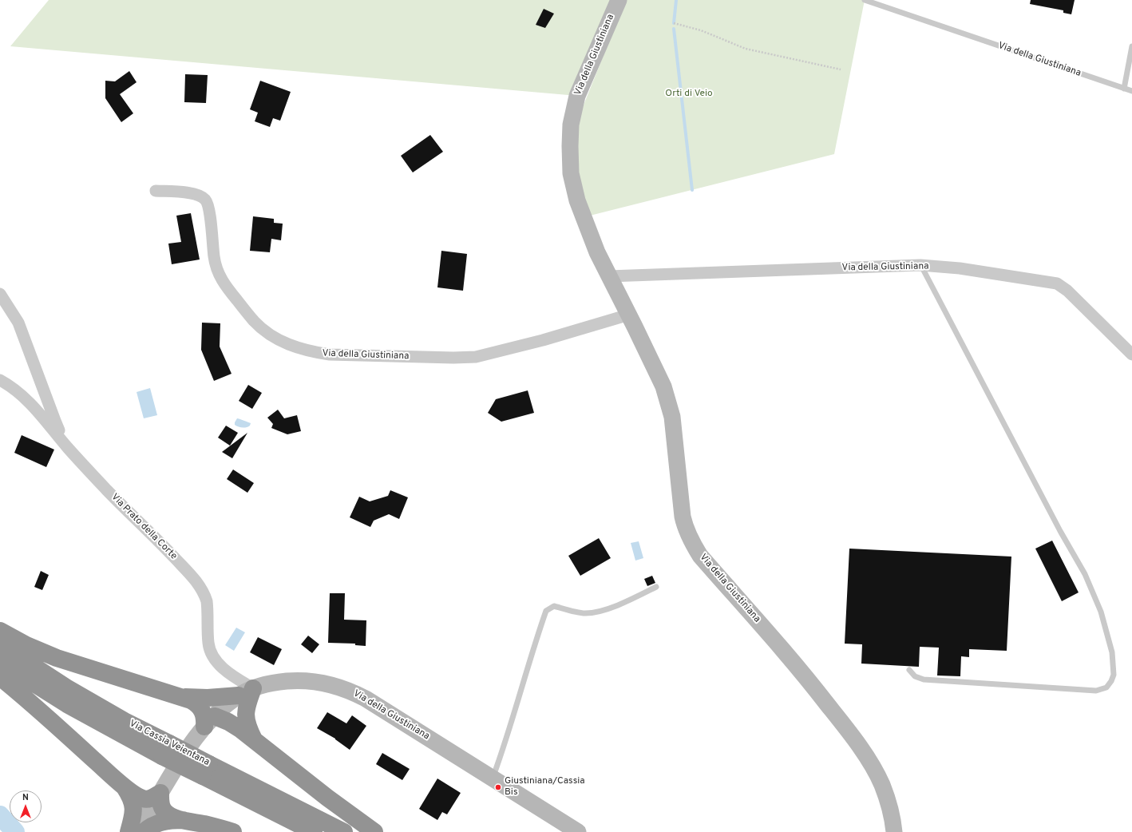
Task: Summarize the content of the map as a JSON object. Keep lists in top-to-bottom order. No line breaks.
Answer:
{"streets":{"highway":["Via Cassia Veientana"],"street":["Via della Giustiniana","Via Prato della Corte"]},"crossings":[["Via della Giustiniana","Via Prato della Corte"]],"parks":["Orti di Veio"],"places":["Giustiniana/Cassia Bis"],"north":"top"}
